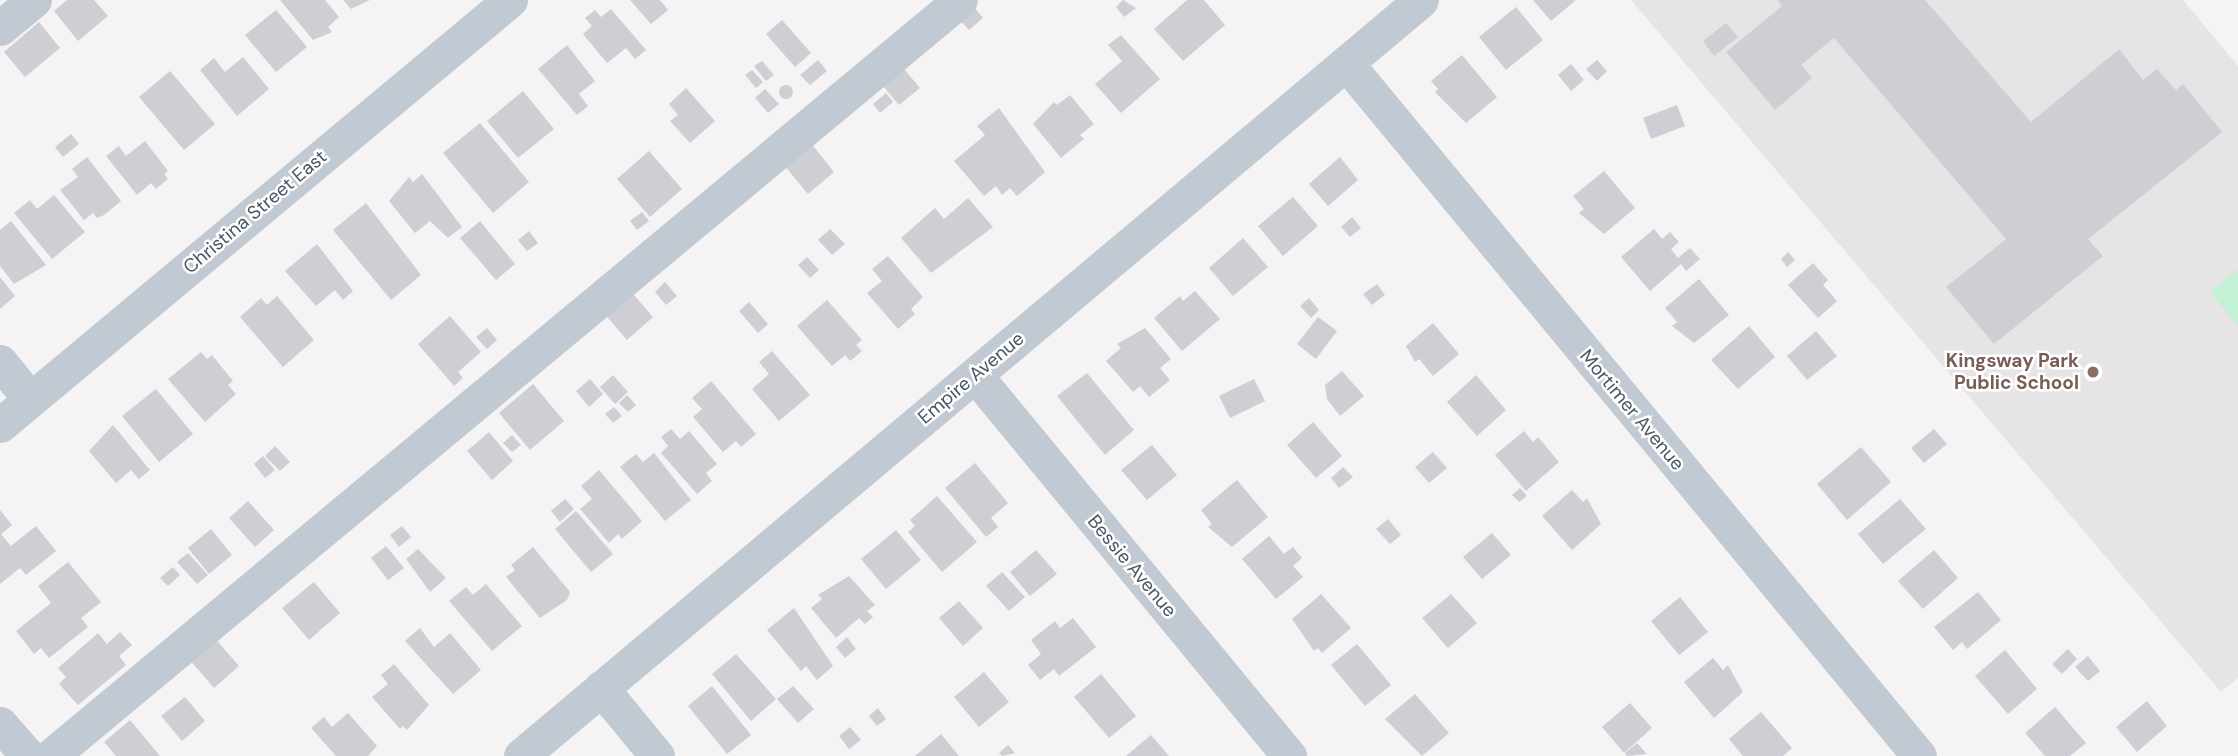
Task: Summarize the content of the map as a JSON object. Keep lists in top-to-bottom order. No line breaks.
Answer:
{"streets":{"street":["Christina Street East","Empire Avenue","Mortimer Avenue","Bessie Avenue"]},"crossings":[["Empire Avenue","Mortimer Avenue"],["Empire Avenue","Bessie Avenue"]],"places":["Kingsway Park Public School"]}
